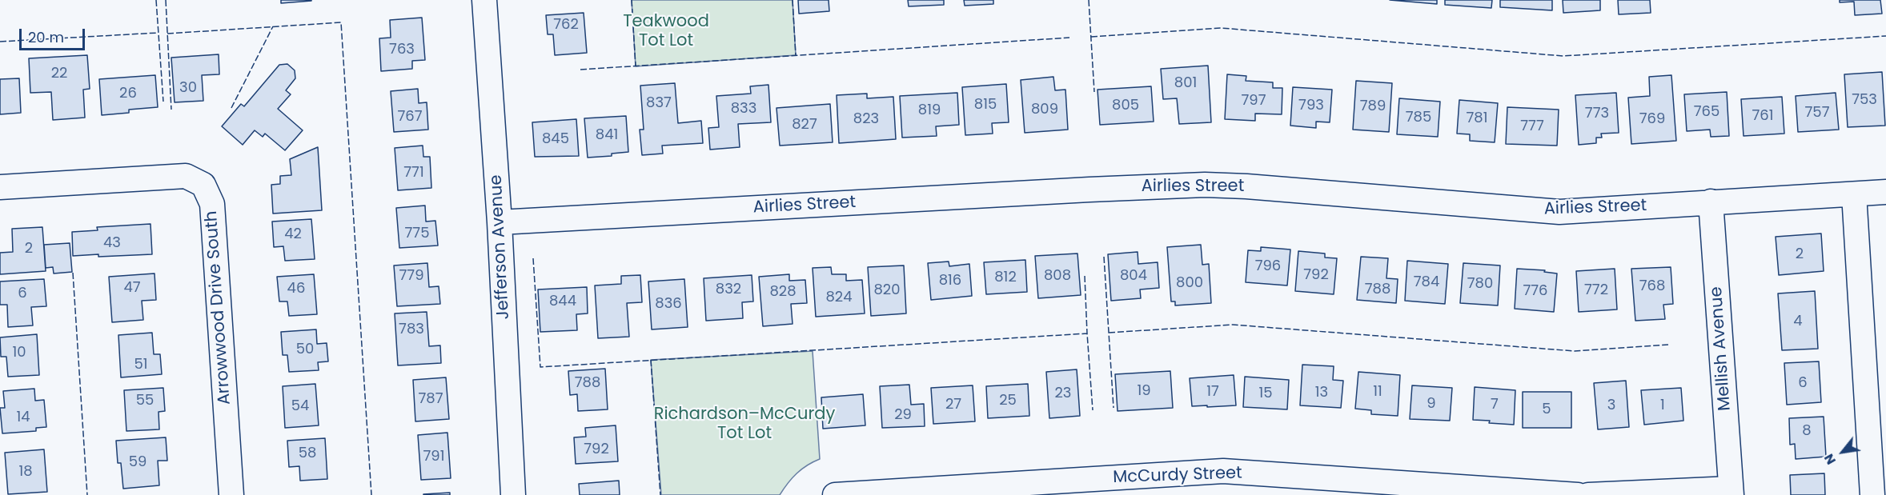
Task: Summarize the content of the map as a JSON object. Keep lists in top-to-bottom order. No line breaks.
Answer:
{"streets":{"street":["Airlies Street","Jefferson Avenue","Arrowwood Drive South","Mellish Avenue","McCurdy Street"]},"crossings":[["Airlies Street","Jefferson Avenue"],["Airlies Street","Mellish Avenue"]],"parks":["Teakwood Tot Lot","Richardson–McCurdy Tot Lot"],"house_numbers":["762","763","22","801","30","26","753","797","837","815","805","793","789","833","809","819","765","757","773","761","767","785","781","823","769","827","777","841","845","771","775","42","43","2","2","796","792","779","808","804","812","816","784","800","780","768","47","46","832","788","820","772","776","828","6","824","844","836","4","783","50","10","51","788","6","19","17","11","13","23","15","787","55","25","9","27","7","3","1","54","5","29","14","8","792","58","791","59","18"],"scale_bar":"20 m","north":"bottom left"}
